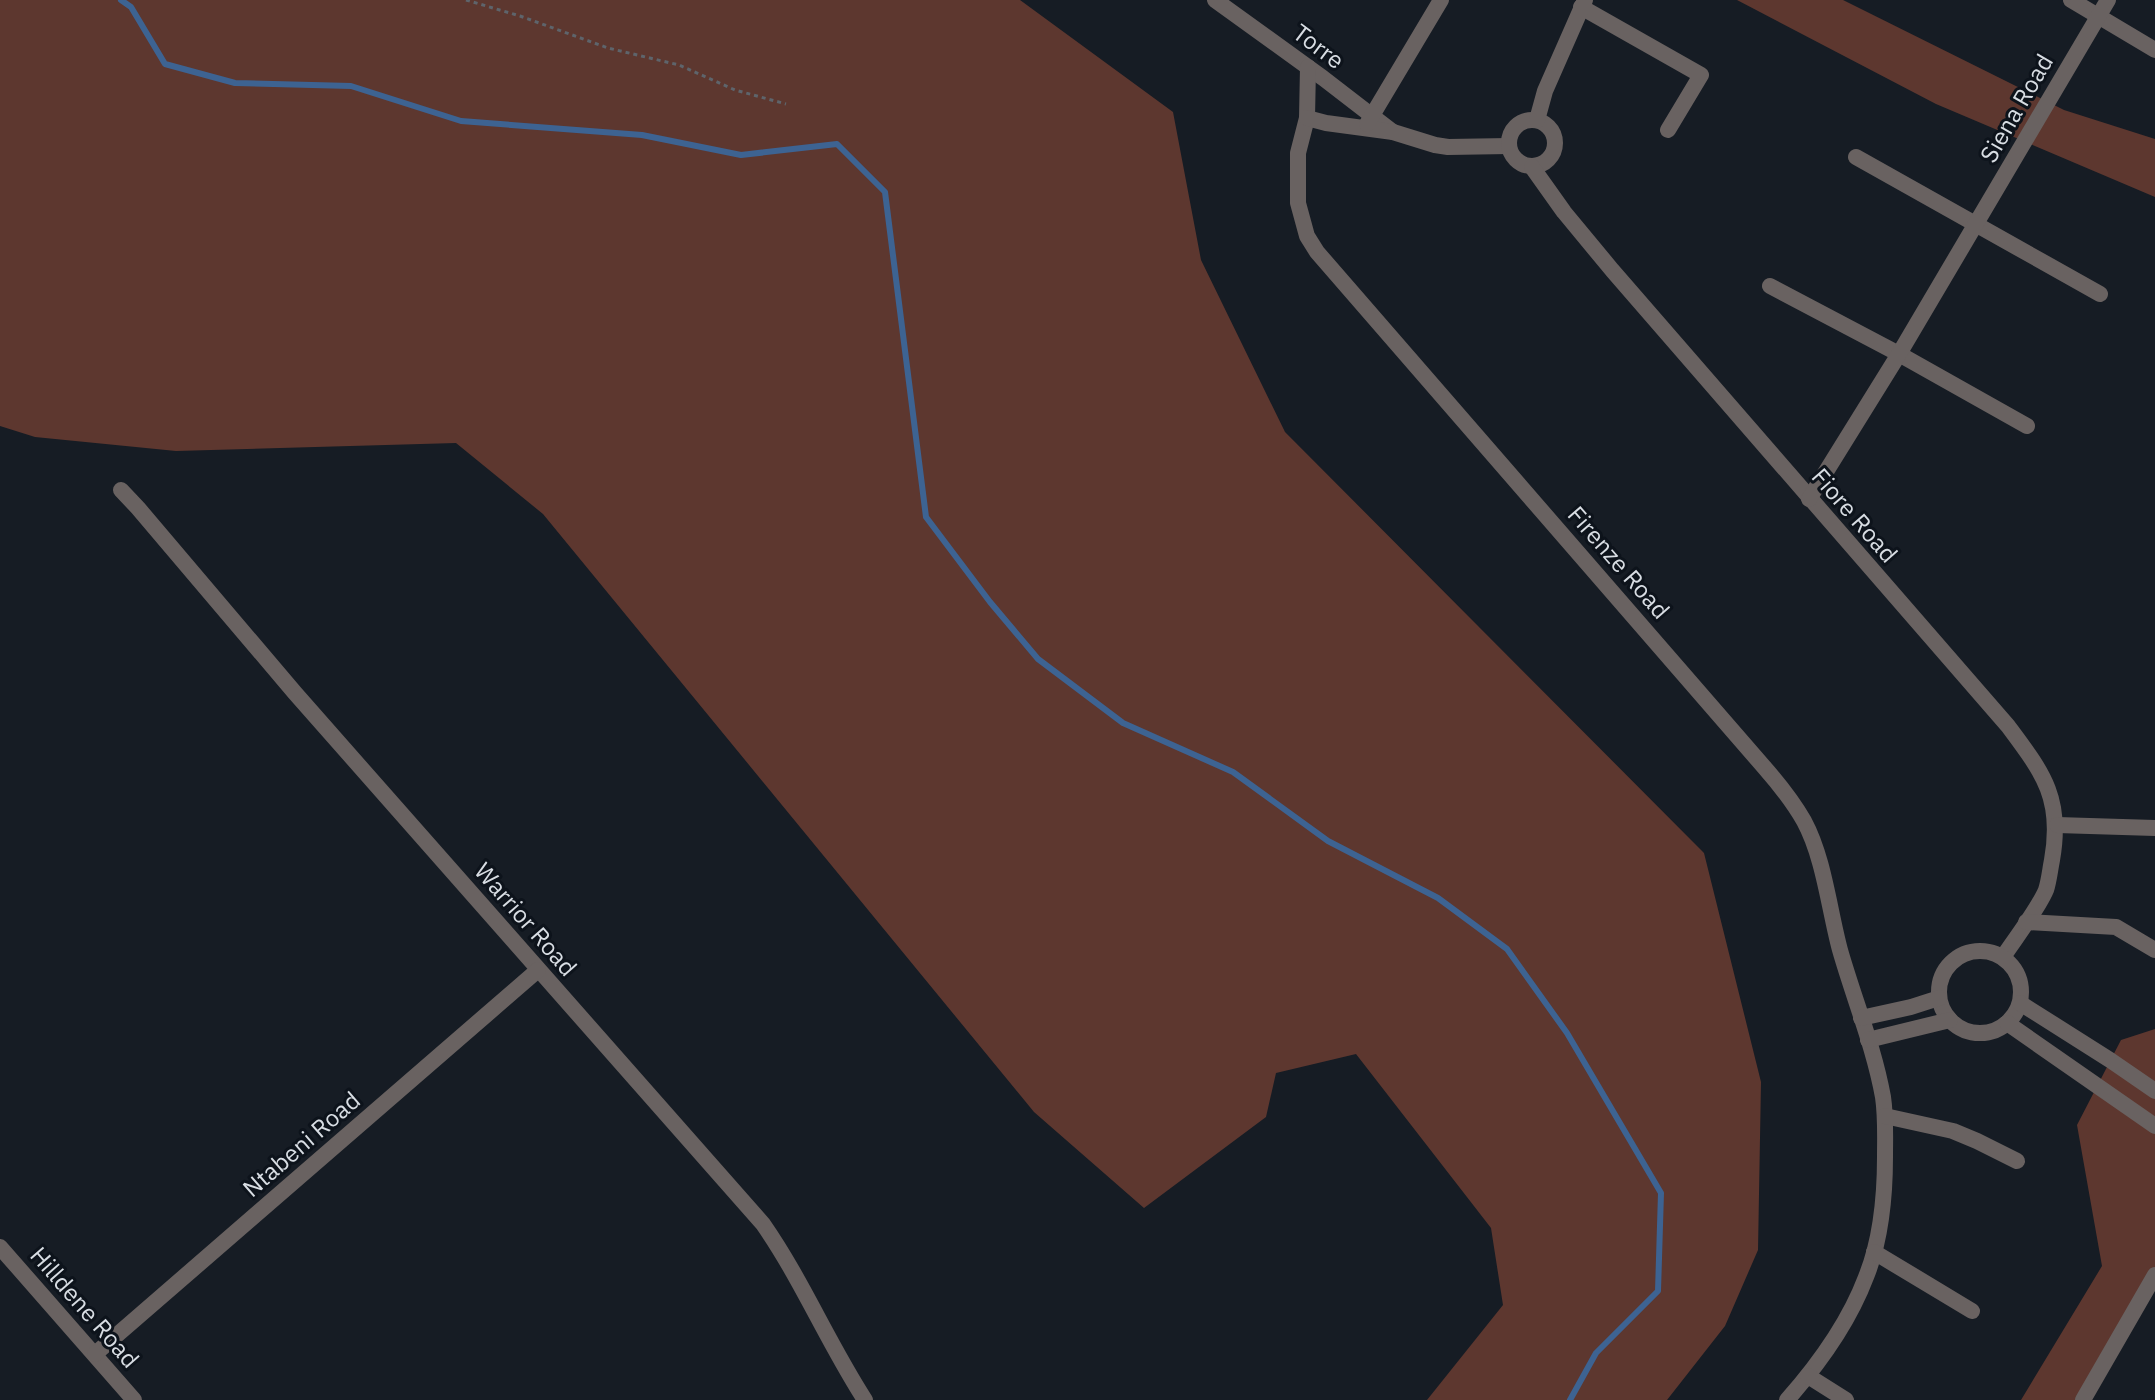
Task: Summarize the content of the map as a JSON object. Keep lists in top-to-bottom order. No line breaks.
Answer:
{"streets":{"street":["Torre","Siena Road","Fiore Road","Firenze Road","Warrior Road","Ntabeni Road","Hilldene Road"]},"crossings":[["Torre","Firenze Road"],["Siena Road","Fiore Road"],["Warrior Road","Ntabeni Road"],["Ntabeni Road","Hilldene Road"]]}
